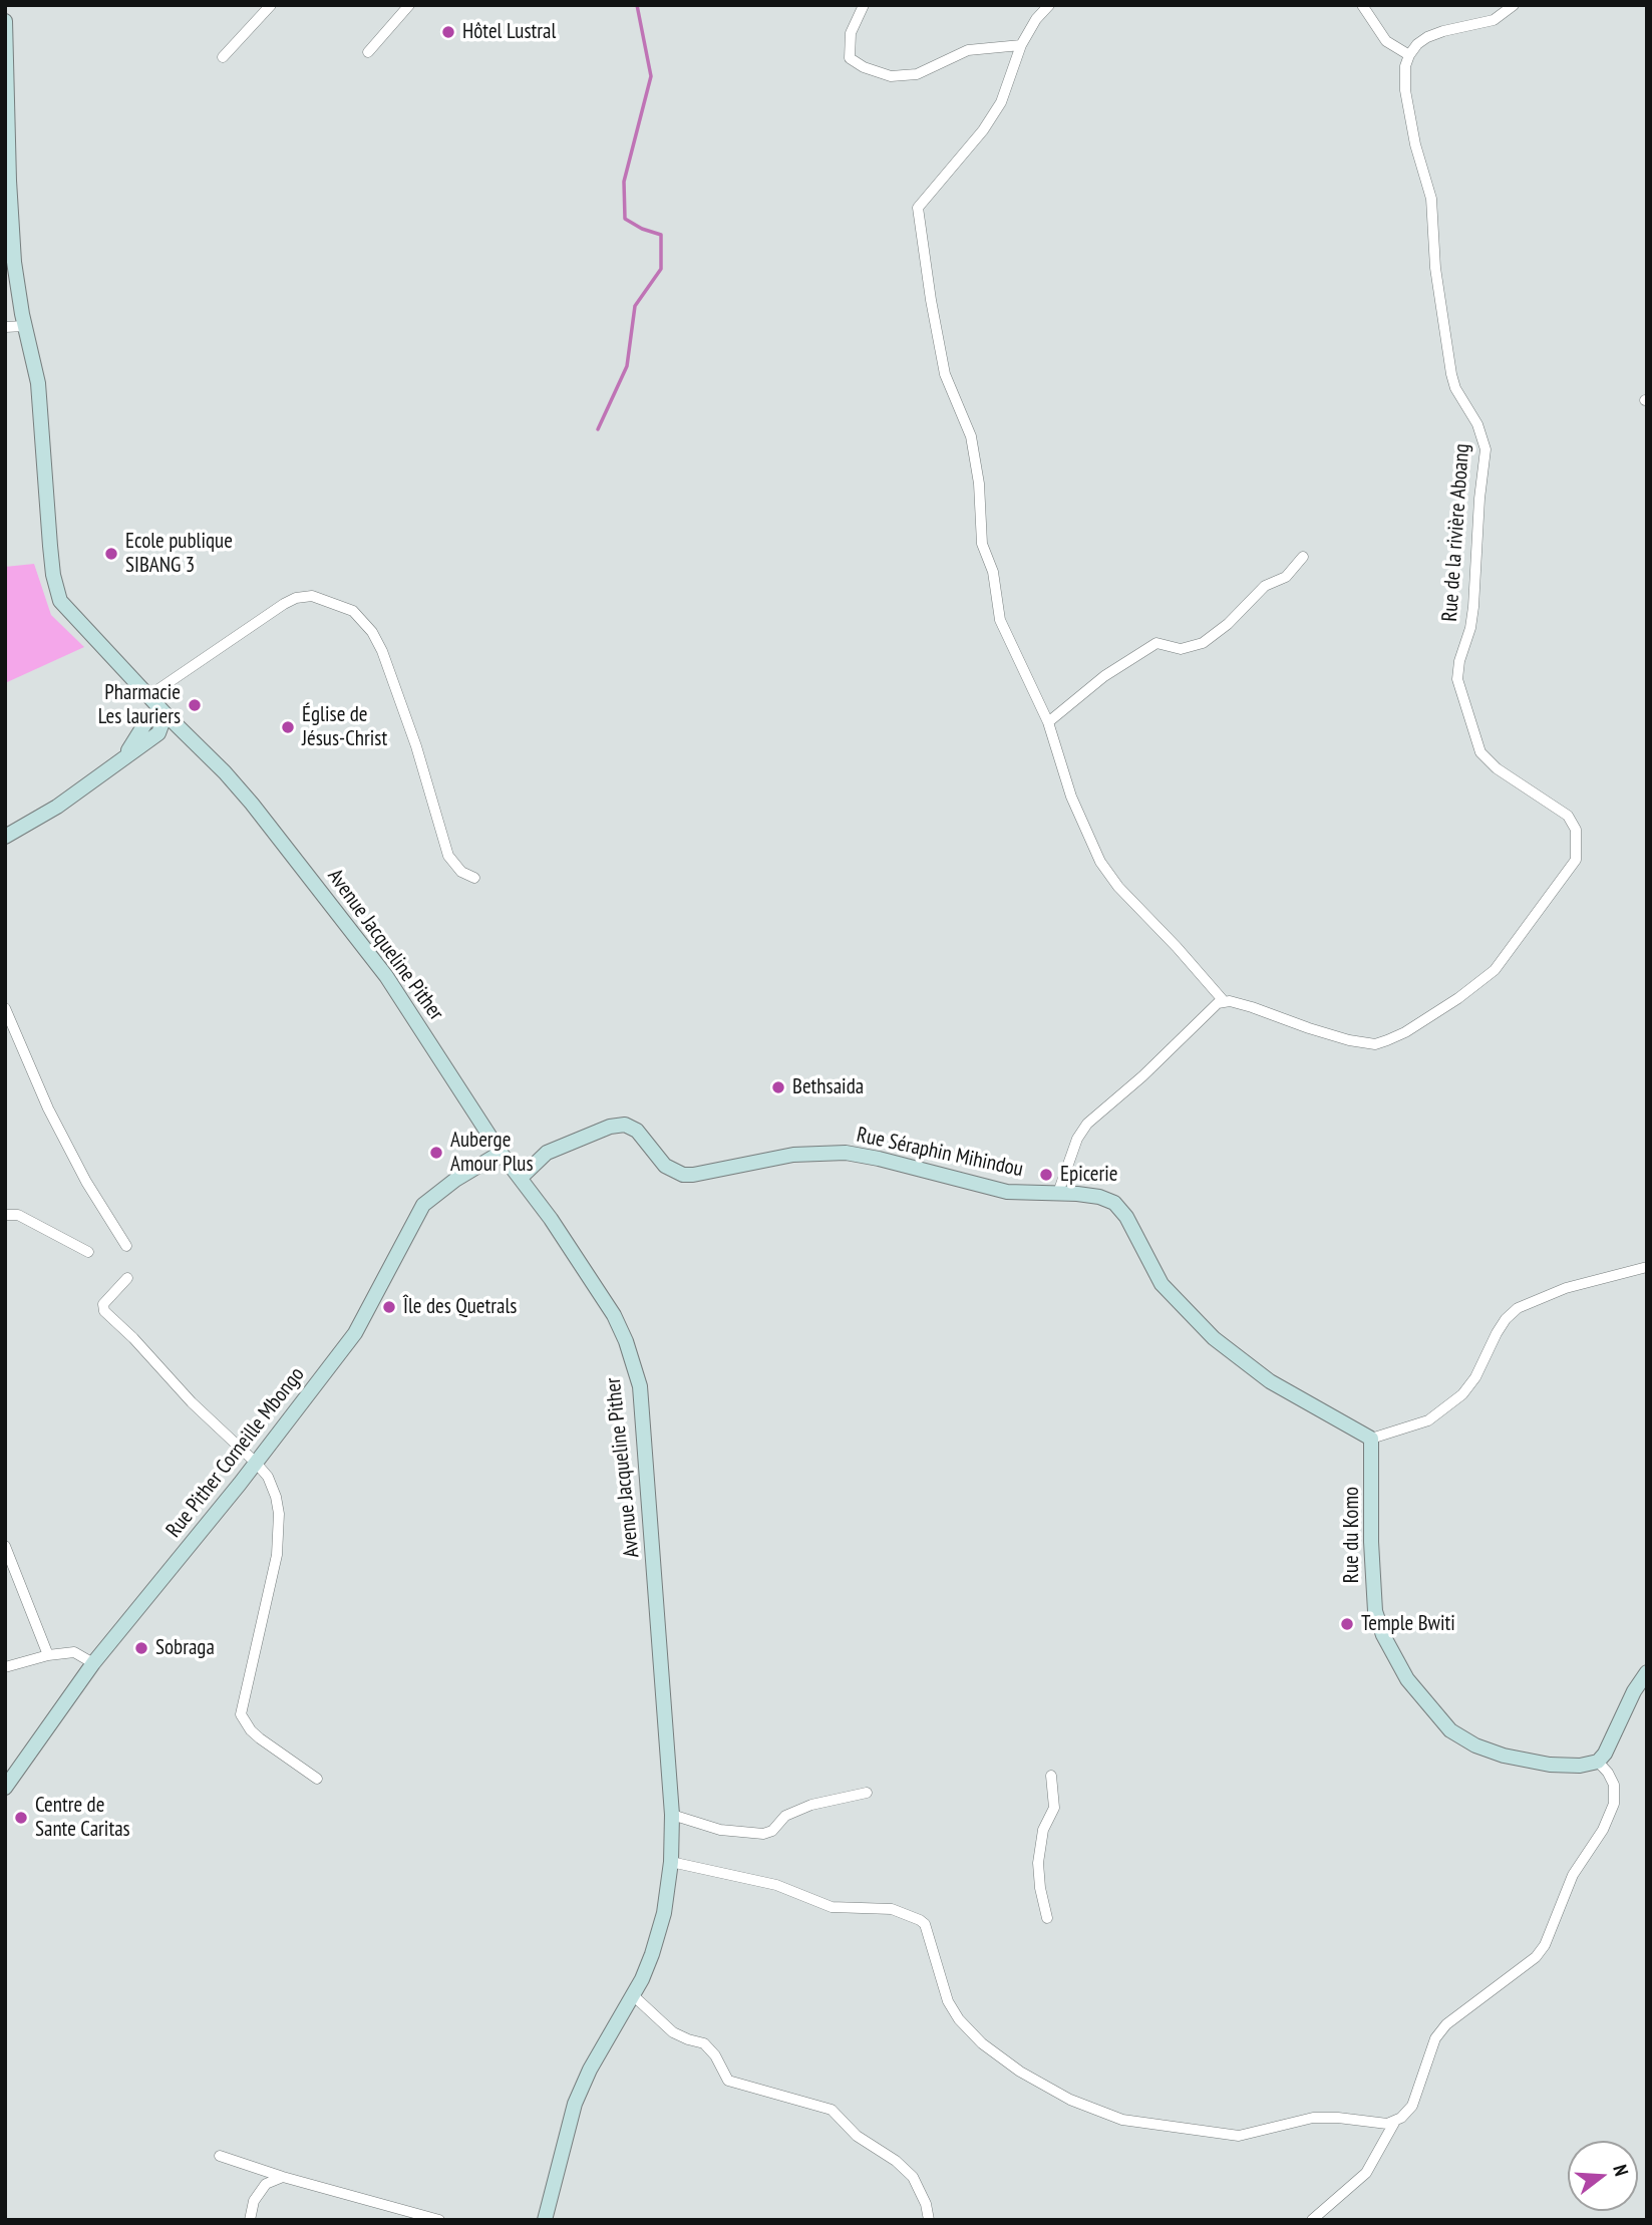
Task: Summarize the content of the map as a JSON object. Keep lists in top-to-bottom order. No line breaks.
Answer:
{"streets":{"street":["Rue de la rivière Aboang","Avenue Jacqueline Pither","Rue Séraphin Mihindou","Rue Pither Corneille Mbongo","Rue du Komo"]},"crossings":[["Avenue Jacqueline Pither","Rue Séraphin Mihindou"],["Avenue Jacqueline Pither","Rue Pither Corneille Mbongo"],["Rue Séraphin Mihindou","Rue du Komo"]],"places":["Hôtel Lustral","Ecole publique SIBANG 3","Pharmacie Les lauriers","Église de Jésus-Christ","Bethsaida","Auberge Amour Plus","Epicerie","Île des Quetrals","Temple Bwiti","Sobraga","Centre de Sante Caritas"],"north":"right"}
